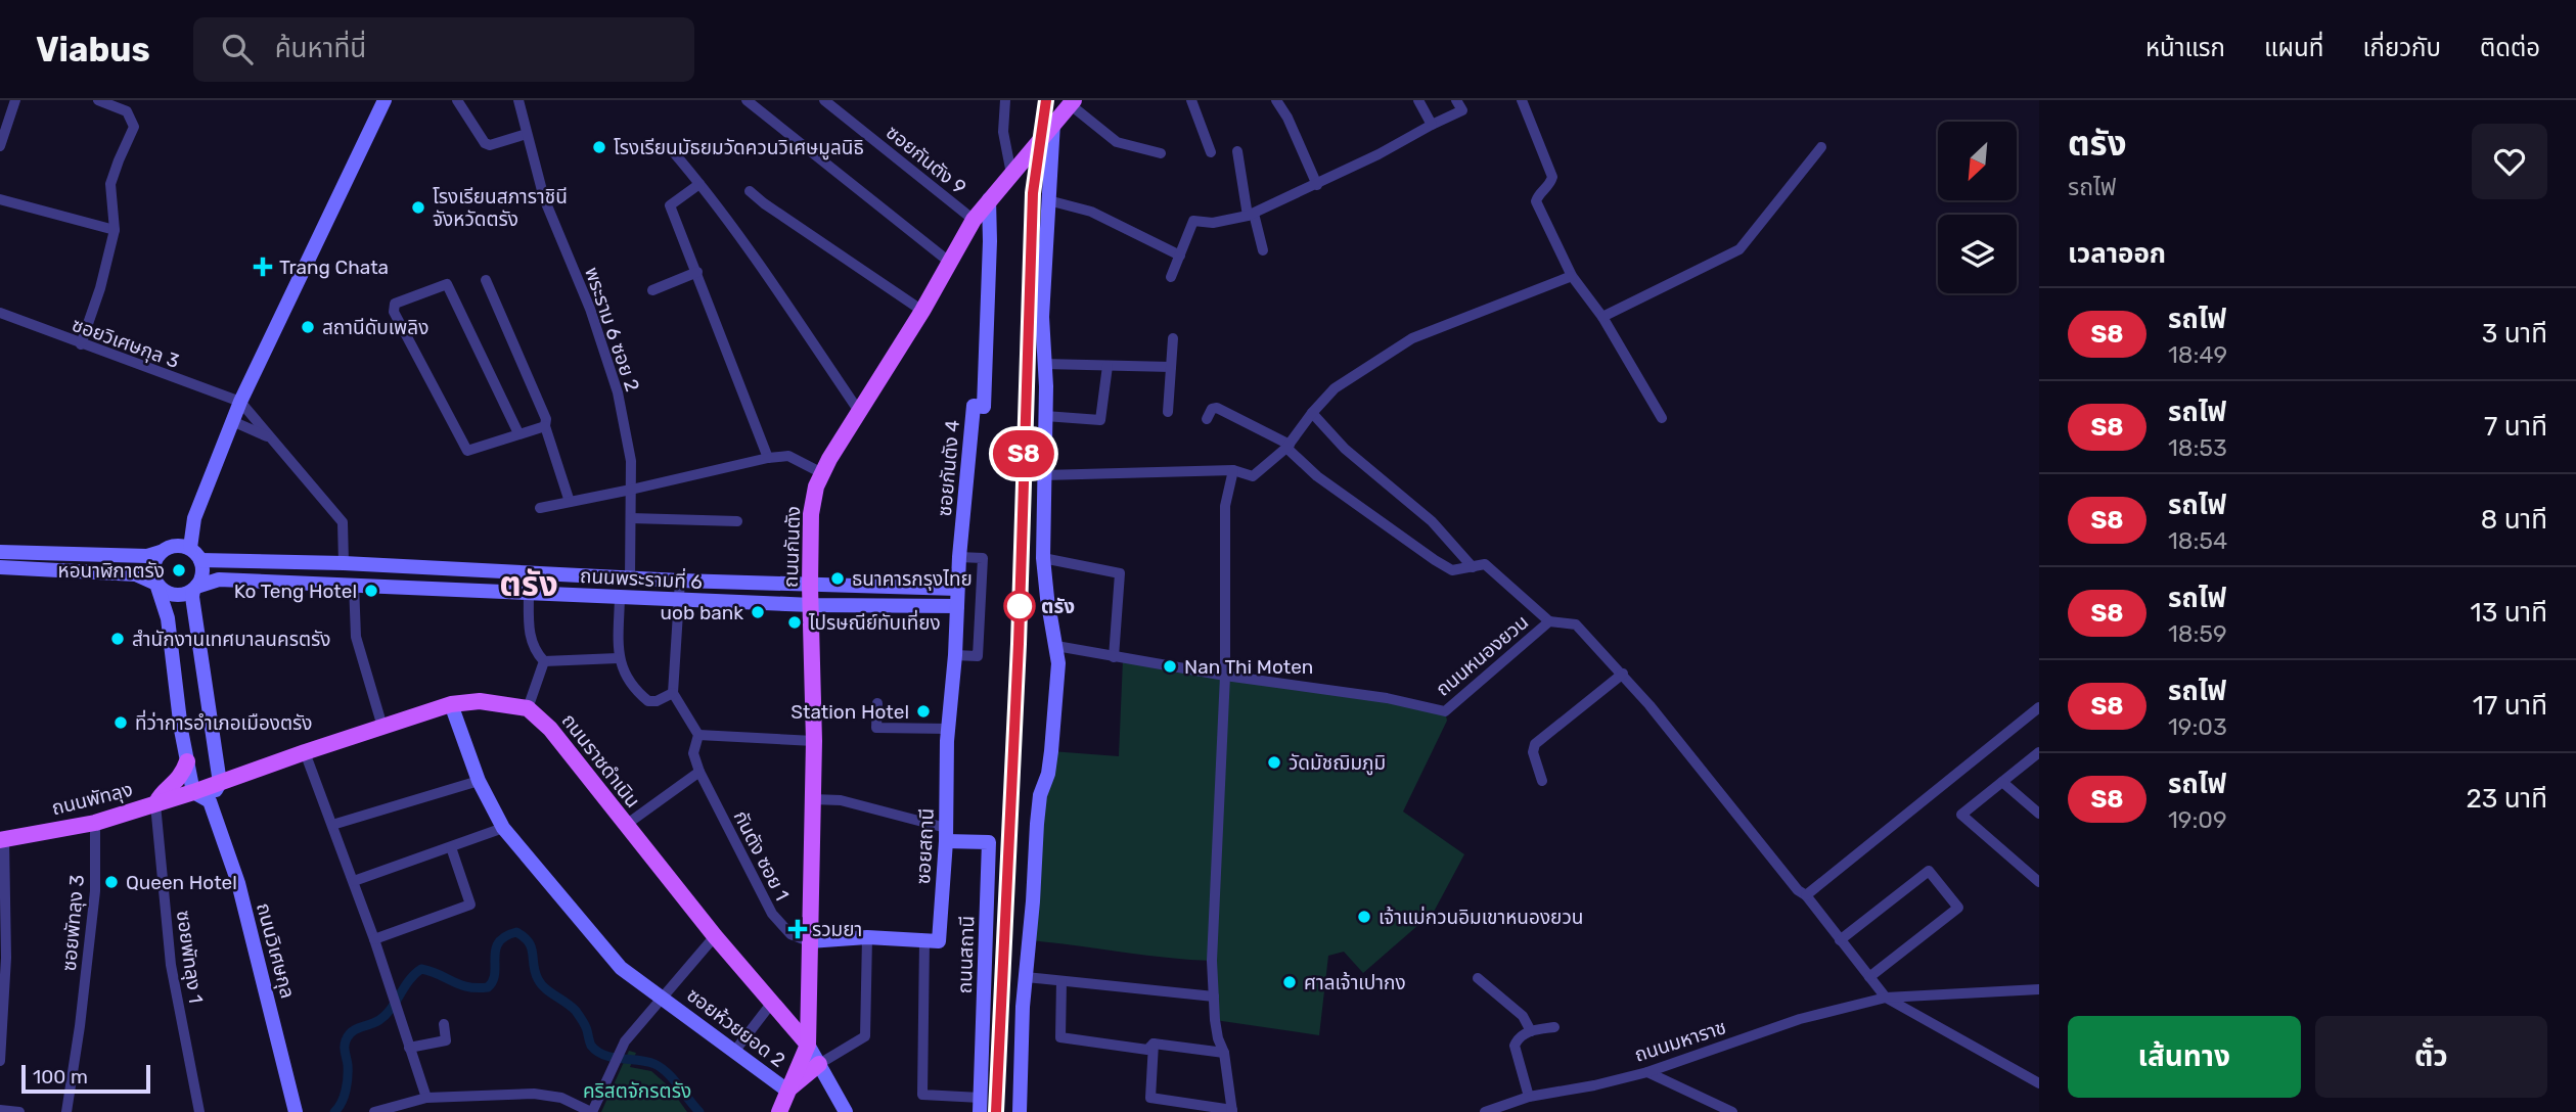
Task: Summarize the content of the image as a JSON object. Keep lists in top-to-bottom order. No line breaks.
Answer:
{"streets":{"main road":["ถนนกันตัง","ถนนราชดำเนิน","ถนนพัทลุง"],"street":["ซอยกันตัง 9","พระราม 6 ซอย 2","ซอยวิเศษกุล 3","ซอยกันตัง 4","ถนนพระรามที่ 6","ถนนหนองยวน","ซอยสถานี","กันตัง ซอย 1","ซอยพัทลุง 3","ถนนวิเศษกุล","ถนนสถานี","ซอยพัทลุง 1","ซอยห้วยยอด 2","ถนนมหาราช"]},"crossings":[["ซอยกันตัง 9","ถนนกันตัง"],["พระราม 6 ซอย 2","ถนนพระรามที่ 6"],["ซอยกันตัง 4","ถนนกันตัง"],["ซอยกันตัง 4","ถนนพระรามที่ 6"],["ซอยกันตัง 4","ซอยสถานี"],["ถนนกันตัง","ถนนพระรามที่ 6"],["ถนนกันตัง","ถนนราชดำเนิน"],["ถนนกันตัง","กันตัง ซอย 1"],["ถนนหนองยวน","ถนนมหาราช"],["ถนนพัทลุง","ซอยพัทลุง 3"],["ถนนพัทลุง","ซอยพัทลุง 1"],["ซอยสถานี","ถนนสถานี"]],"districts":["ตรัง"],"parks":["คริสตจักรตรัง"],"places":{"other":["โรงเรียนมัธยมวัดควนวิเศษมูลนิธิ","โรงเรียนสภาราชินี จังหวัดตรัง","สถานีดับเพลิง","หอนาฬิกาตรัง","ธนาคารกรุงไทย","Ko Teng Hotel","ตรัง","uob bank","ไปรษณีย์ทับเที่ยง","สำนักงานเทศบาลนครตรัง","Nan Thi Moten","Station Hotel","ที่ว่าการอำเภอเมืองตรัง","วัดมัชฌิมภูมิ","Queen Hotel","เจ้าเเม่กวนอิมเขาหนองยวน","ศาลเจ้าเปากง"],"health":["Trang Chata","รวมยา"]},"scale_bar":"100 m","north":"bottom left","page":{"header":"Viabus","search":"ค้นหาที่นี่","nav":["หน้าแรก","แผนที่","เกี่ยวกับ","ติดต่อ"],"on_map":"S8","heading":[["ตรัง","รถไฟ"],"เวลาออก"],"list":[{"mark":"S8","name":"รถไฟ","note":"18:49","value":"3 นาที"},{"mark":"S8","name":"รถไฟ","note":"18:53","value":"7 นาที"},{"mark":"S8","name":"รถไฟ","note":"18:54","value":"8 นาที"},{"mark":"S8","name":"รถไฟ","note":"18:59","value":"13 นาที"},{"mark":"S8","name":"รถไฟ","note":"19:03","value":"17 นาที"},{"mark":"S8","name":"รถไฟ","note":"19:09","value":"23 นาที"}],"buttons":["เส้นทาง","ตั๋ว"],"scale":"100 m"}}
